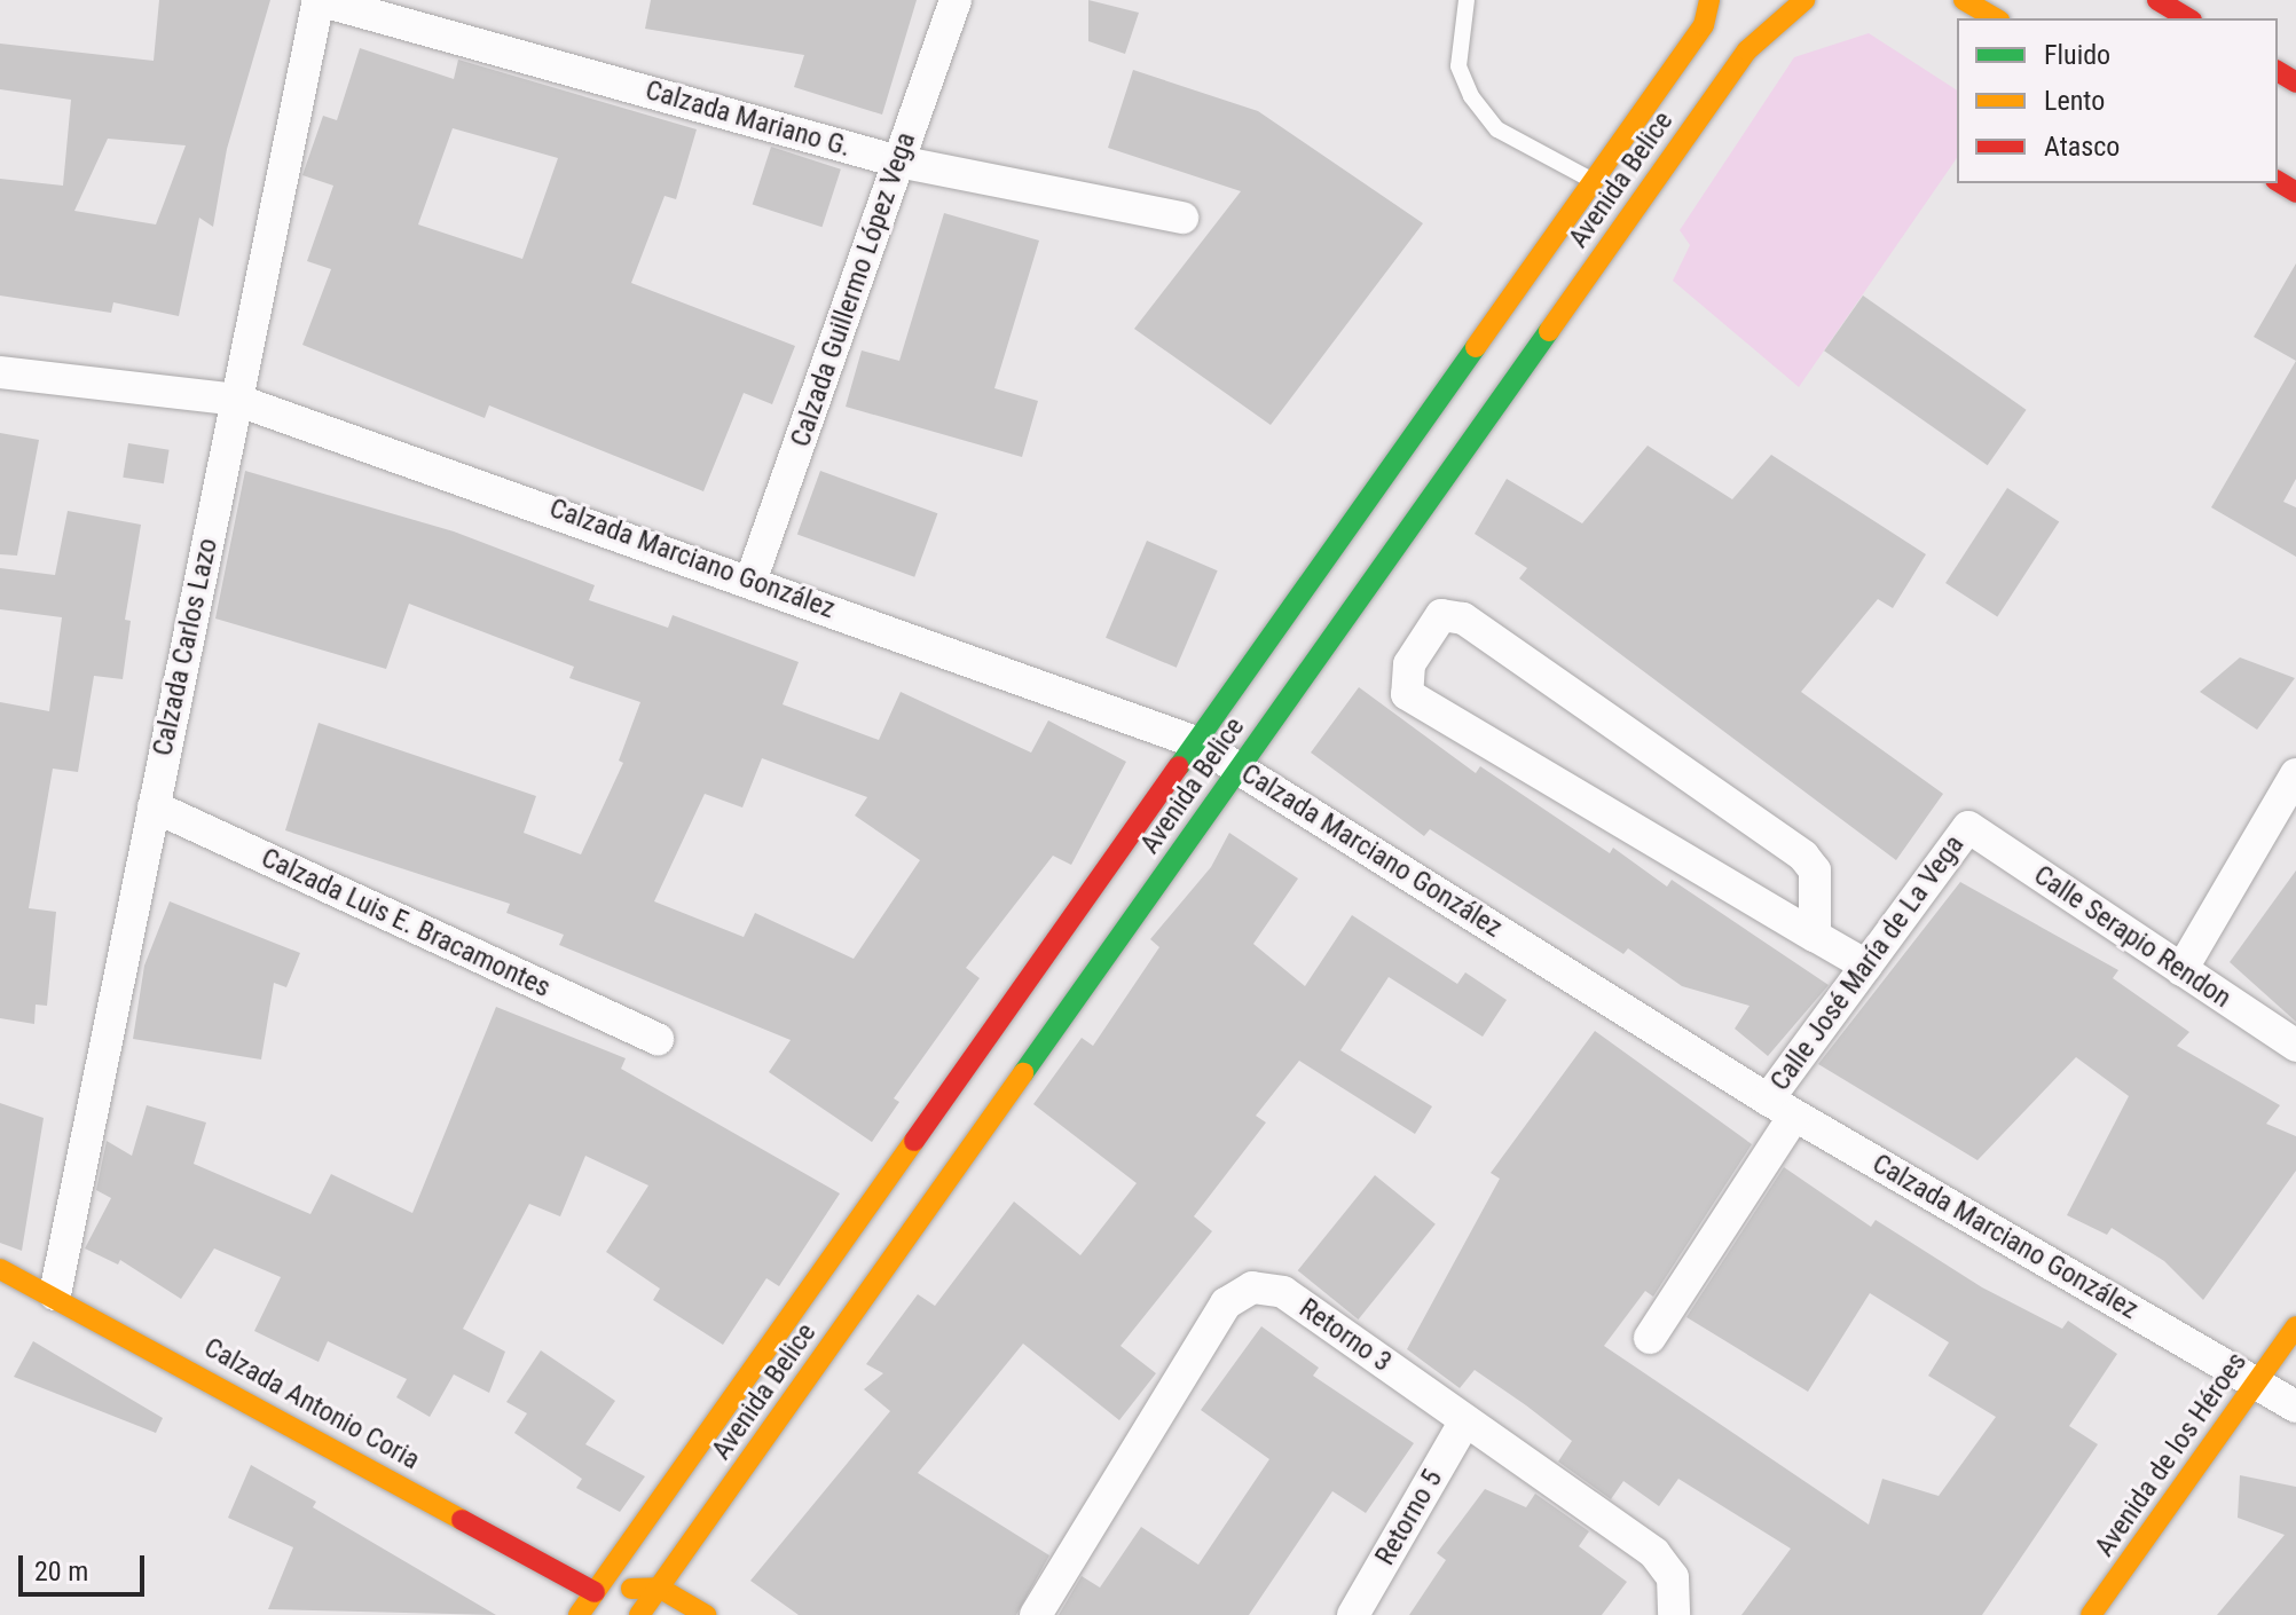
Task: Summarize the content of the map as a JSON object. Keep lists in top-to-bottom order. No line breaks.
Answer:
{"streets":{"main road":["Avenida Belice","Calzada Antonio Coria","Avenida de los Héroes"],"street":["Calzada Mariano G.","Calzada Guillermo López Vega","Calzada Marciano González","Calzada Carlos Lazo","Calzada Luis E. Bracamontes","Calle Serapio Rendon","Calle José María de La Vega","Retorno 3","Retorno 5"]},"crossings":[["Calzada Mariano G.","Calzada Guillermo López Vega"],["Calzada Mariano G.","Calzada Carlos Lazo"],["Avenida Belice","Calzada Marciano González"],["Avenida Belice","Calzada Antonio Coria"],["Calzada Guillermo López Vega","Calzada Marciano González"],["Calzada Marciano González","Calzada Carlos Lazo"],["Calzada Marciano González","Calle José María de La Vega"],["Calzada Marciano González","Avenida de los Héroes"],["Calzada Carlos Lazo","Calzada Luis E. Bracamontes"],["Calzada Carlos Lazo","Calzada Antonio Coria"],["Calle Serapio Rendon","Calle José María de La Vega"],["Retorno 3","Retorno 5"]],"legend":["Fluido","Lento","Atasco"],"scale_bar":"20 m"}
